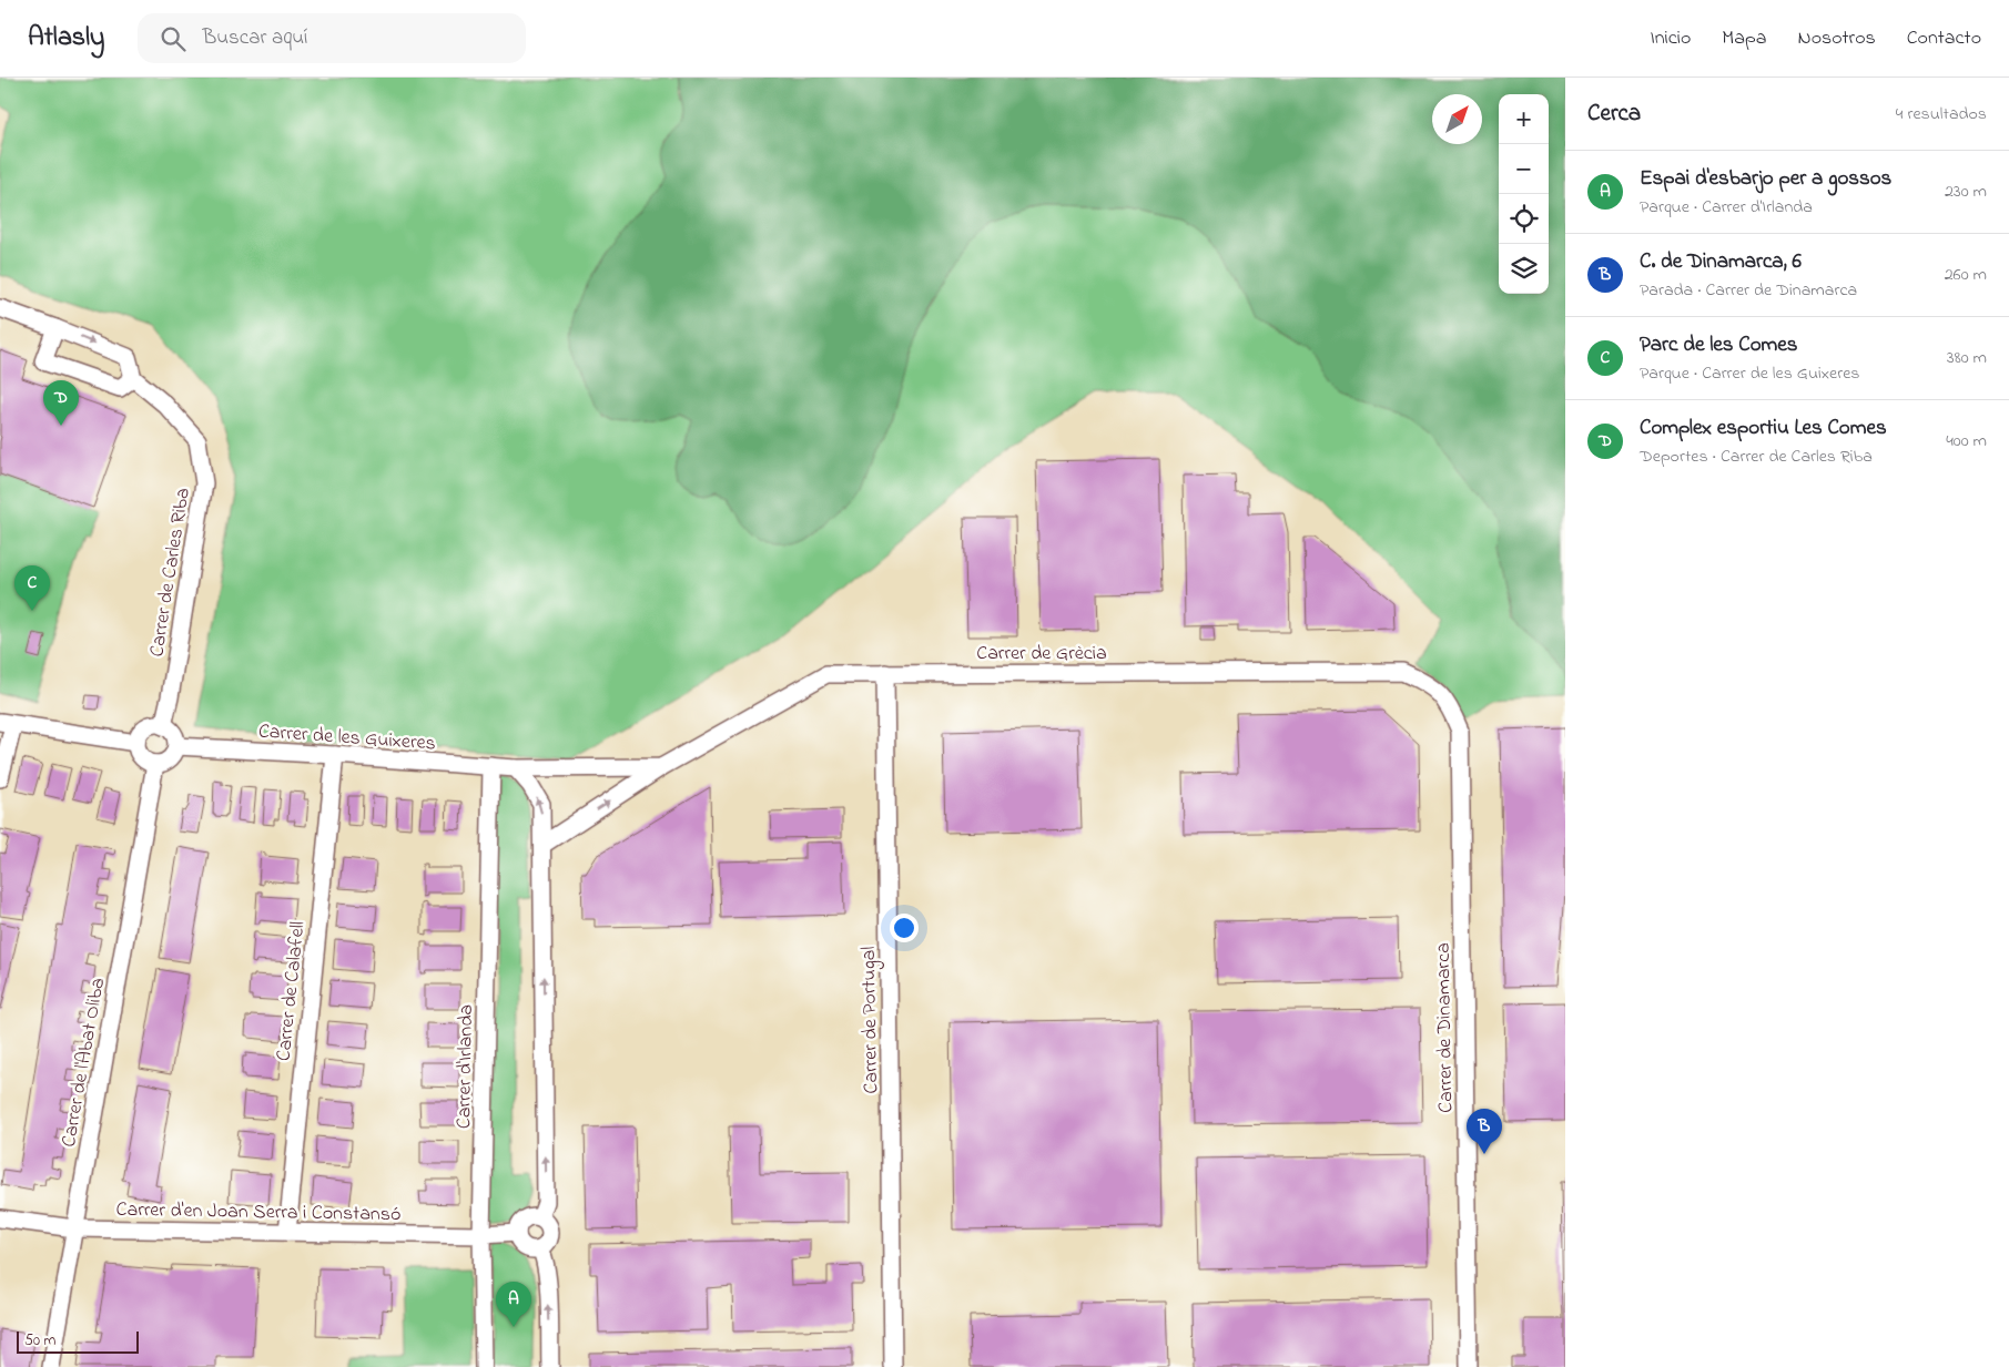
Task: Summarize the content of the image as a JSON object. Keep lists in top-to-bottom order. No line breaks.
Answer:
{"streets":{"street":["Carrer de Carles Riba","Carrer de Grècia","Carrer de les Guixeres","Carrer de Calafell","Carrer de Portugal","Carrer de Dinamarca","Carrer de l'Abat Oliba","Carrer d'Irlanda","Carrer d'en Joan Serra i Constansó"]},"crossings":[["Carrer de Carles Riba","Carrer de les Guixeres"],["Carrer de Carles Riba","Carrer de l'Abat Oliba"],["Carrer de Grècia","Carrer de les Guixeres"],["Carrer de Grècia","Carrer de Portugal"],["Carrer de Grècia","Carrer de Dinamarca"],["Carrer de les Guixeres","Carrer de Calafell"],["Carrer de les Guixeres","Carrer de l'Abat Oliba"],["Carrer de les Guixeres","Carrer d'Irlanda"],["Carrer de Calafell","Carrer d'en Joan Serra i Constansó"],["Carrer de l'Abat Oliba","Carrer d'en Joan Serra i Constansó"],["Carrer d'Irlanda","Carrer d'en Joan Serra i Constansó"]],"scale_bar":"50 m","north":"top right","page":{"header":"Atlasly","search":"Buscar aquí","nav":["Inicio","Mapa","Nosotros","Contacto"],"heading":["Cerca","4 resultados"],"map_buttons":["+","−"],"list":[{"mark":"A","name":"Espai d'esbarjo per a gossos","note":"Parque · Carrer d'Irlanda","value":"230 m"},{"mark":"B","name":"C. de Dinamarca, 6","note":"Parada · Carrer de Dinamarca","value":"260 m"},{"mark":"C","name":"Parc de les Comes","note":"Parque · Carrer de les Guixeres","value":"380 m"},{"mark":"D","name":"Complex esportiu Les Comes","note":"Deportes · Carrer de Carles Riba","value":"400 m"}],"pins":["D","C","B","A"],"scale":"50 m"}}
